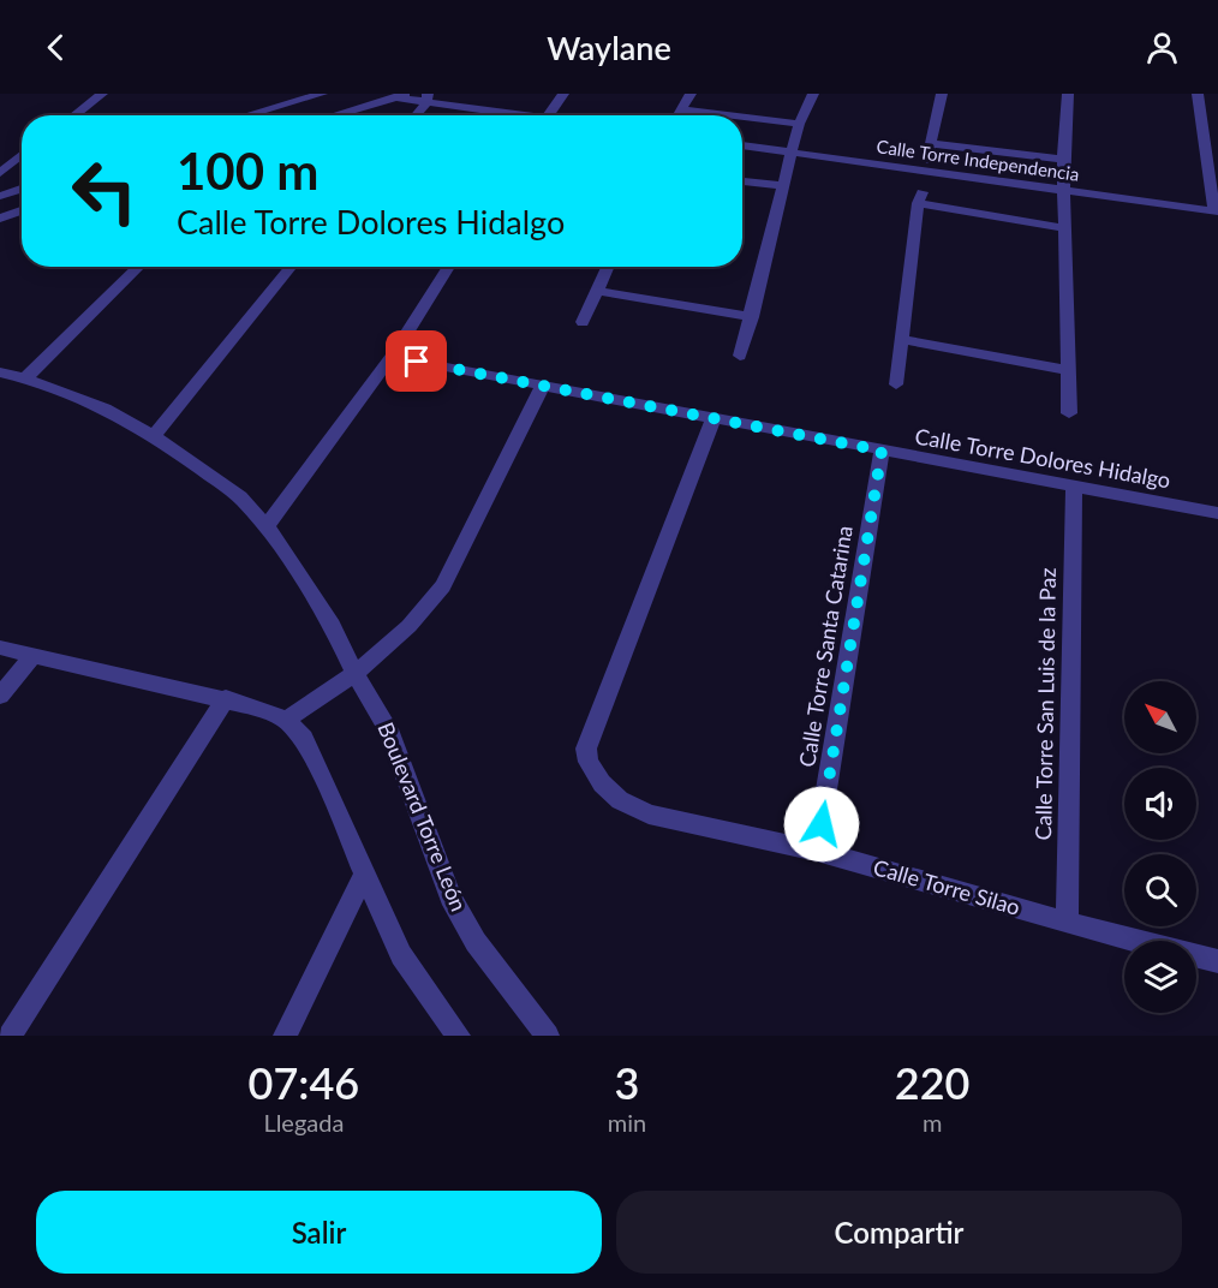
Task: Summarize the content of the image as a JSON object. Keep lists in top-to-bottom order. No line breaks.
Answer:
{"streets":{"street":["Calle Torre Independencia","Calle Torre Dolores Hidalgo","Calle Torre Santa Catarina","Calle Torre San Luis de la Paz","Boulevard Torre León","Calle Torre Silao"]},"crossings":[["Calle Torre Dolores Hidalgo","Calle Torre Santa Catarina"],["Calle Torre Dolores Hidalgo","Calle Torre San Luis de la Paz"],["Calle Torre Dolores Hidalgo","Calle Torre Silao"],["Calle Torre Santa Catarina","Calle Torre Silao"],["Calle Torre San Luis de la Paz","Calle Torre Silao"]],"north":"top left","page":{"header":"Waylane","turn":["100 m","Calle Torre Dolores Hidalgo"],"eta":["07:46","Llegada","3","min","220","m"],"buttons":["Salir","Compartir"]}}
